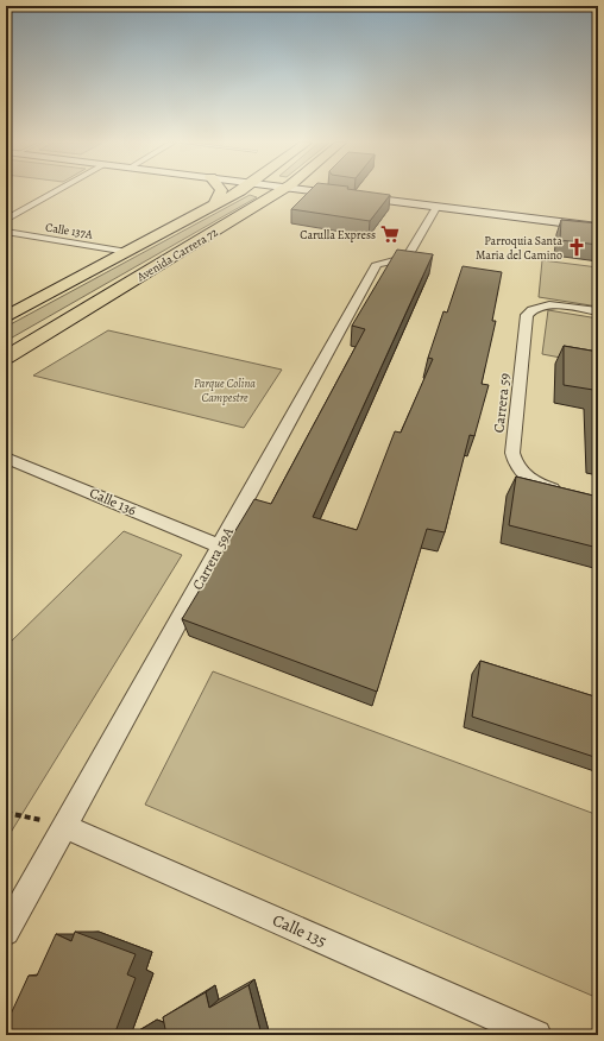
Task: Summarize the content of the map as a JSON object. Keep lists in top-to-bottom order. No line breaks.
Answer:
{"streets":{"highway":["Avenida Carrera 72"],"street":["Calle 137A","Carrera 59","Calle 136","Carrera 59A","Calle 135"]},"crossings":[["Calle 137A","Avenida Carrera 72"],["Calle 136","Carrera 59A"],["Carrera 59A","Calle 135"]],"parks":["Parque Colina Campestre"],"places":{"supermarket":["Carulla Express"],"church":["Parroquia Santa Maria del Camino"]}}
